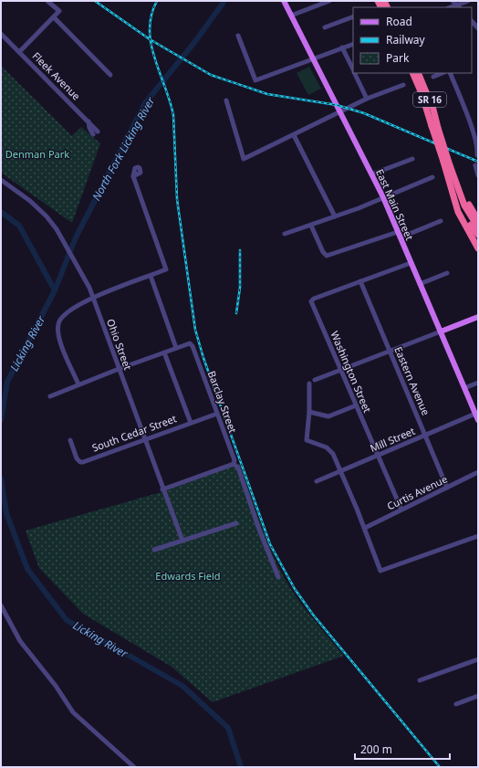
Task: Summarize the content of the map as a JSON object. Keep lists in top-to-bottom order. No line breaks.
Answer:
{"streets":{"highway":["SR 16"],"main road":["East Main Street"],"street":["Fleek Avenue","Ohio Street","Washington Street","Eastern Avenue","Barclay Street","South Cedar Street","Mill Street","Curtis Avenue"]},"crossings":[["East Main Street","Mill Street"],["Ohio Street","South Cedar Street"],["Washington Street","Eastern Avenue"],["Washington Street","Mill Street"],["Washington Street","Curtis Avenue"],["Eastern Avenue","Mill Street"],["Eastern Avenue","Curtis Avenue"],["Barclay Street","South Cedar Street"]],"water":["North Fork Licking River","Licking River"],"parks":["Denman Park","Edwards Field"],"legend":["Road","Railway","Park"],"scale_bar":"200 m"}
